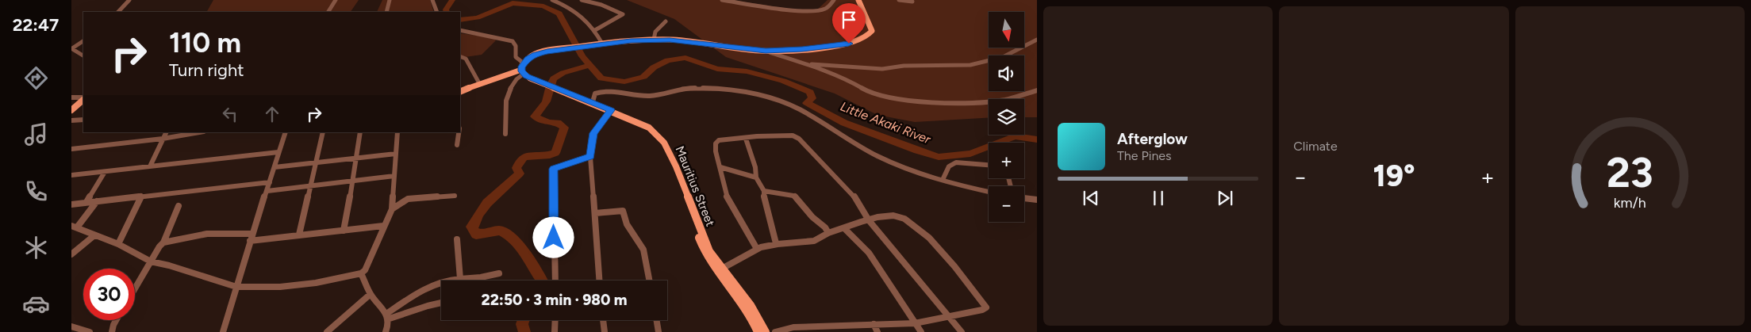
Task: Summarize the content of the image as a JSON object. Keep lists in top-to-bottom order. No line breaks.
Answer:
{"streets":{"main road":["Mauritius Street"]},"water":["Little Akaki River"],"north":"bottom","page":{"tabs":"22:47","tile":"Climate","map_buttons":["+","−"],"turn":["110 m","Turn right"],"song":["Afterglow","The Pines"],"heat":["−","19°","+"],"limit":"30","trip":"22:50 · 3 min · 980 m","gauge":["23","km/h"]}}
